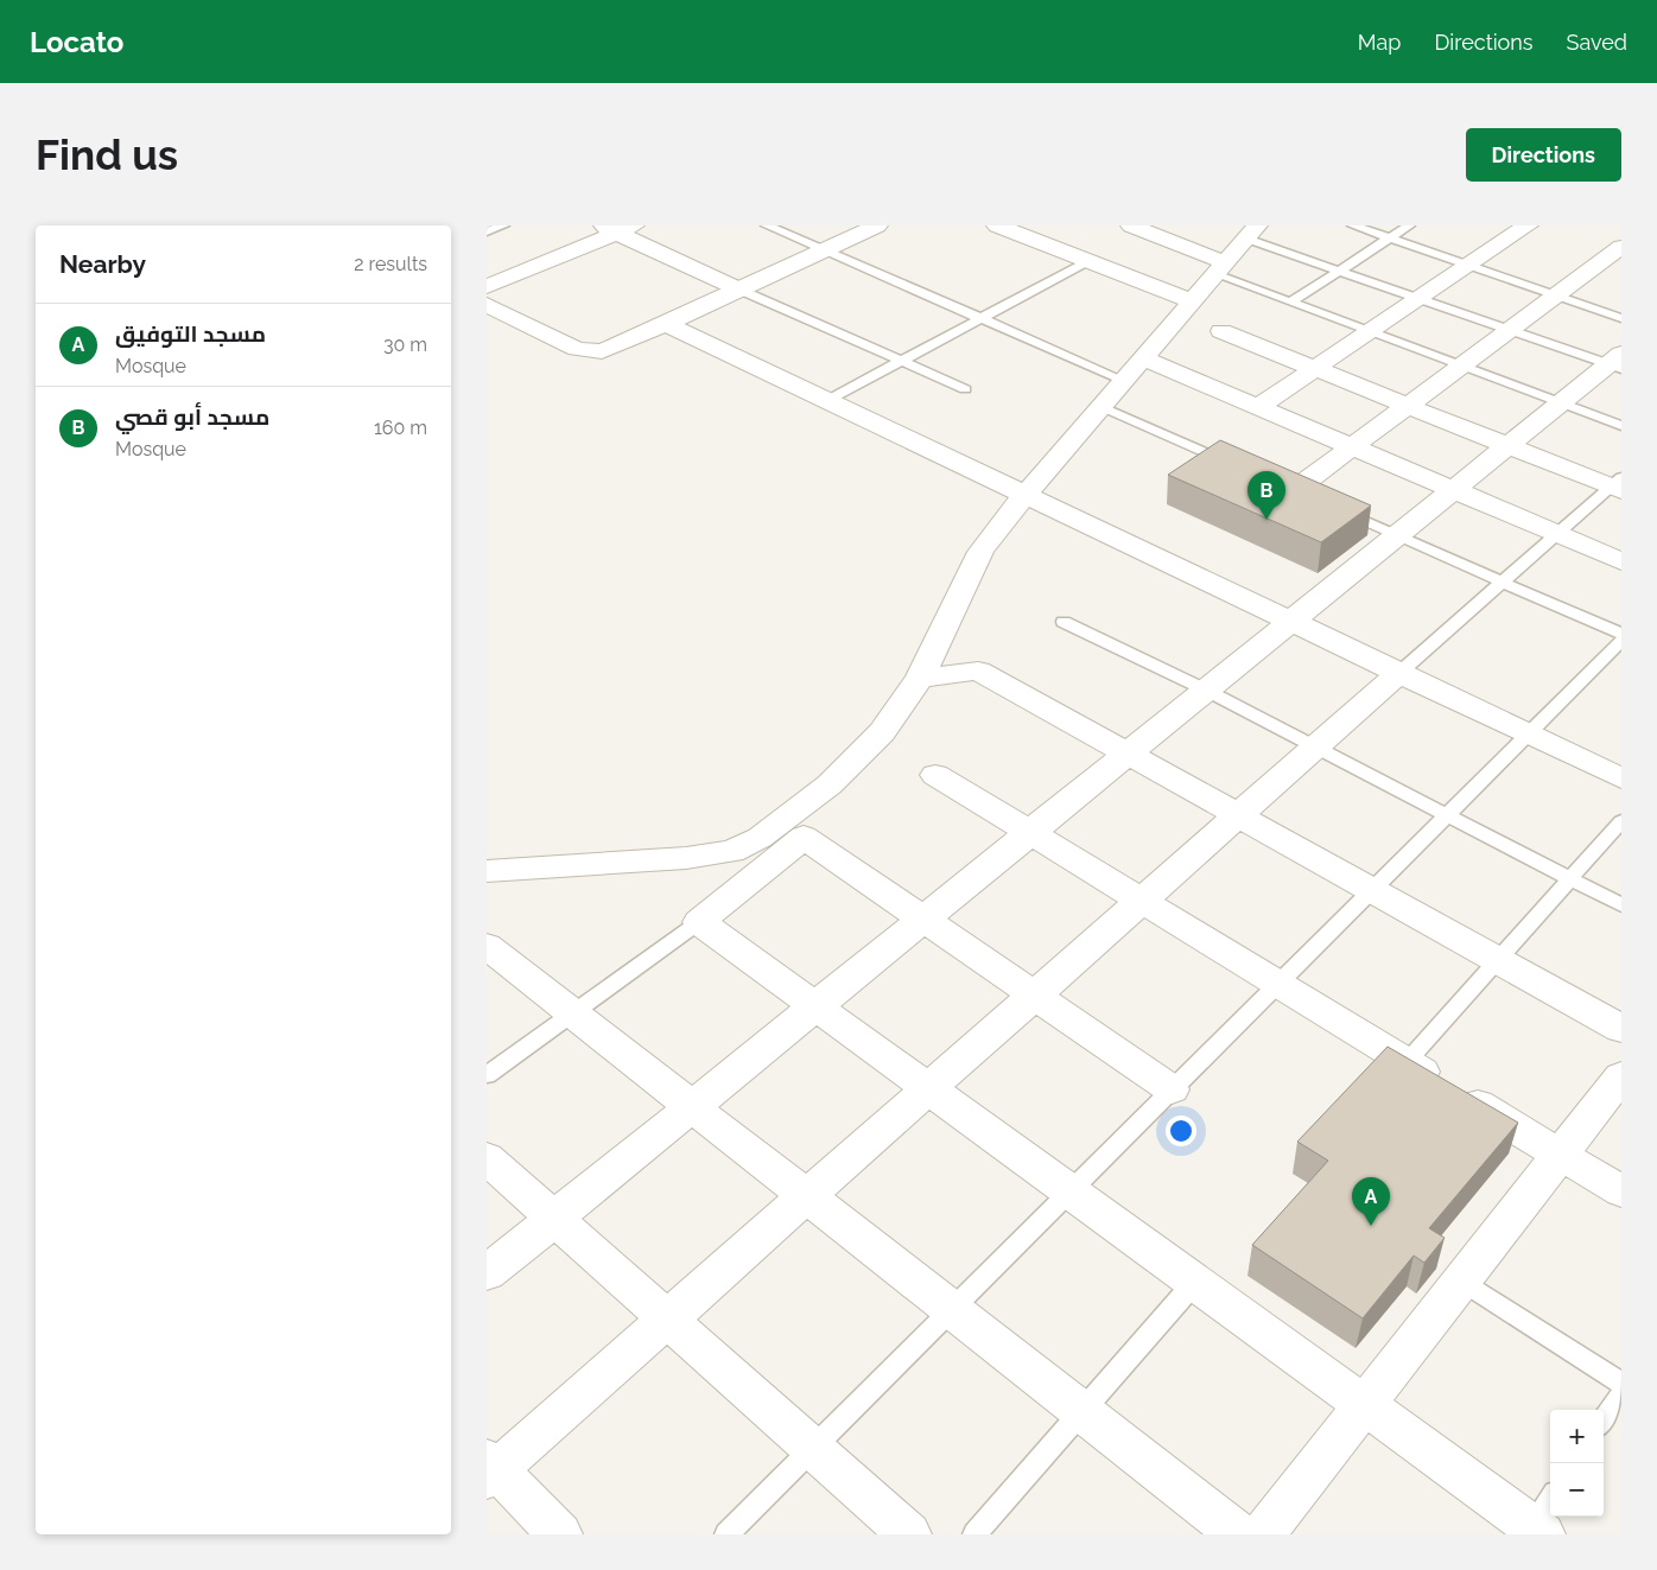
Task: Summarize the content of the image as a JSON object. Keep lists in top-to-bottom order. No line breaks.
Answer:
{"page":{"header":"Locato","nav":["Map","Directions","Saved"],"buttons":"Directions","title":"Find us","heading":["Nearby","2 results"],"list":[{"mark":"A","name":"مسجد التوفيق","note":"Mosque","value":"30 m"},{"mark":"B","name":"مسجد أبو قصي","note":"Mosque","value":"160 m"}],"pins":["B","A"],"map_buttons":["+","−"]}}
